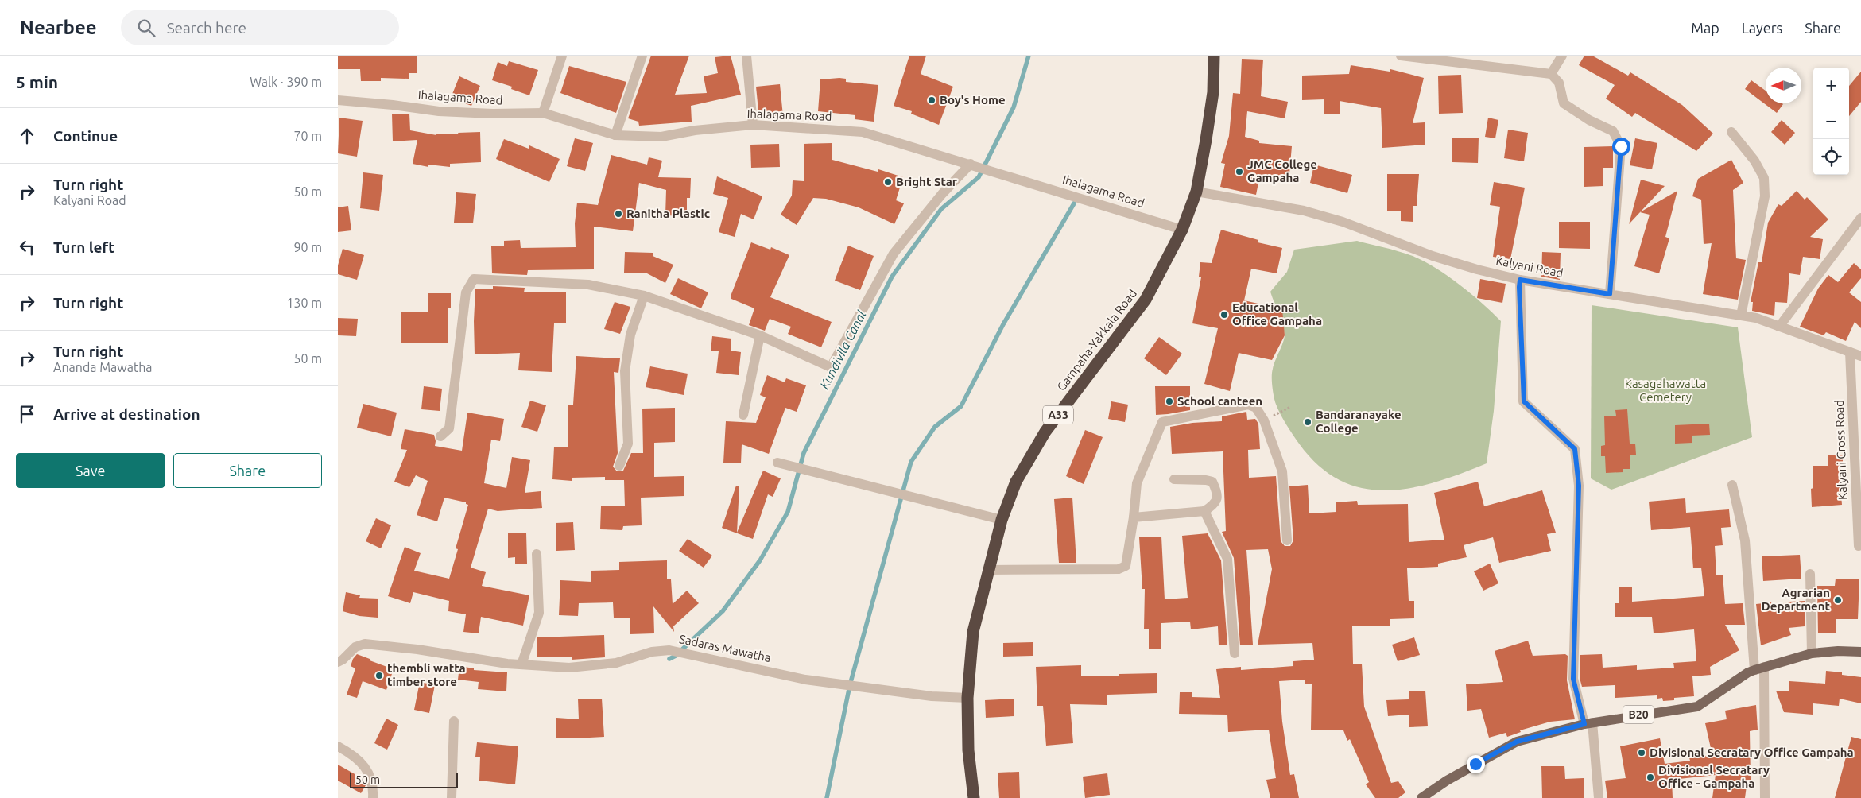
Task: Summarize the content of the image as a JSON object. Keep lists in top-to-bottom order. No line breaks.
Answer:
{"streets":{"highway":["Gampaha-Yakkala Road","A33"],"main road":["B20"],"street":["Ihalagama Road","Kalyani Road","Kalyani Cross Road","Sadaras Mawatha"]},"crossings":[["Ihalagama Road","Gampaha-Yakkala Road"],["Kalyani Road","Gampaha-Yakkala Road"],["Kalyani Road","Kalyani Cross Road"],["Gampaha-Yakkala Road","Sadaras Mawatha"]],"water":["Kundivila Canal"],"parks":["Kasagahawatta Cemetery"],"places":["Boy's Home","JMC College Gampaha","Bright Star","Ranitha Plastic","Educational Office Gampaha","School canteen","Bandaranayake College","Agrarian Department","thembli watta timber store","Divisional Secratary Office Gampaha","Divisional Secratary Office - Gampaha"],"scale_bar":"50 m","north":"left","page":{"header":"Nearbee","search":"Search here","nav":["Map","Layers","Share"],"heading":["5 min","Walk · 390 m"],"map_buttons":["+","−"],"list":[["Continue","70 m"],["Turn right","Kalyani Road","50 m"],["Turn left","90 m"],["Turn right","130 m"],["Turn right","Ananda Mawatha","50 m"],"Arrive at destination"],"buttons":["Save","Share"],"scale":"50 m"}}
